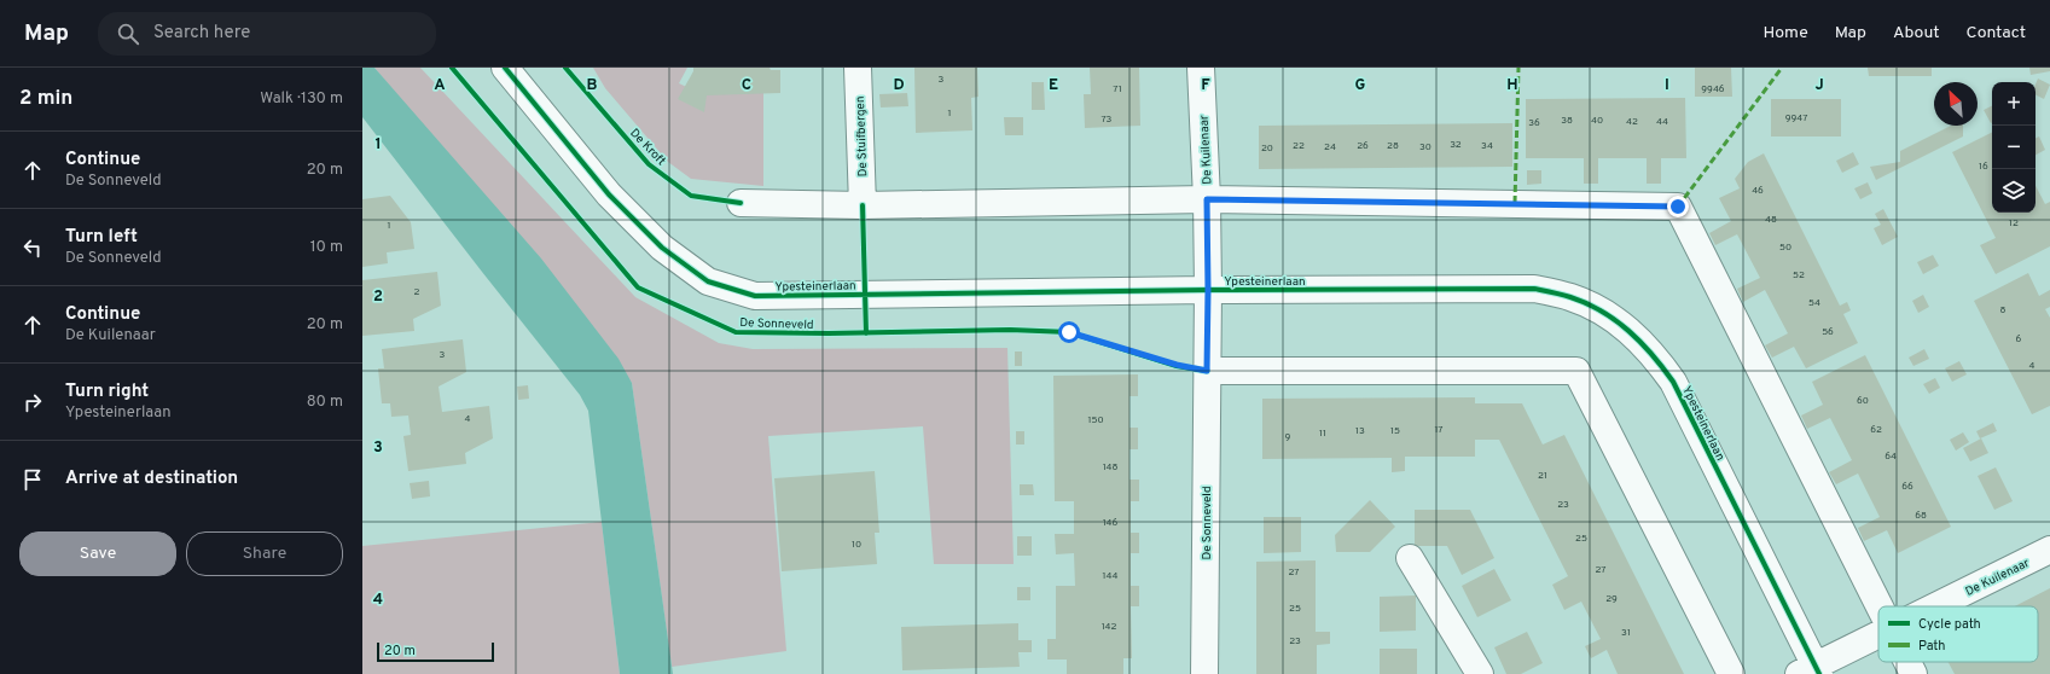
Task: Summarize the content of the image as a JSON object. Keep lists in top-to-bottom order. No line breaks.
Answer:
{"streets":{"street":["De Stuifbergen","De Kuilenaar","Ypesteinerlaan","De Sonneveld"],"cycle path":["De Kroft"]},"crossings":[["De Kuilenaar","Ypesteinerlaan"],["De Kuilenaar","De Sonneveld"],["Ypesteinerlaan","De Sonneveld"]],"house_numbers":["3","71","9946","1","9947","73","38","40","42","44","36","32","22","26","28","34","24","30","20","16","46","48","12","1","50","52","2","54","8","56","6","3","4","60","4","150","17","62","13","15","11","9","64","148","21","66","23","68","146","25","10","27","27","144","29","25","142","31","23"],"legend":["Cycle path","Path"],"scale_bar":"20 m","north":"top left","page":{"header":"Map","search":"Search here","nav":["Home","Map","About","Contact"],"heading":["2 min","Walk · 130 m"],"map_buttons":["+","−"],"list":[["Continue","De Sonneveld","20 m"],["Turn left","De Sonneveld","10 m"],["Continue","De Kuilenaar","20 m"],["Turn right","Ypesteinerlaan","80 m"],"Arrive at destination"],"buttons":["Save","Share"],"scale":"20 m"},"grid":{"columns":["A","B","C","D","E","F","G","H","I","J"],"rows":["1","2","3","4"]}}
